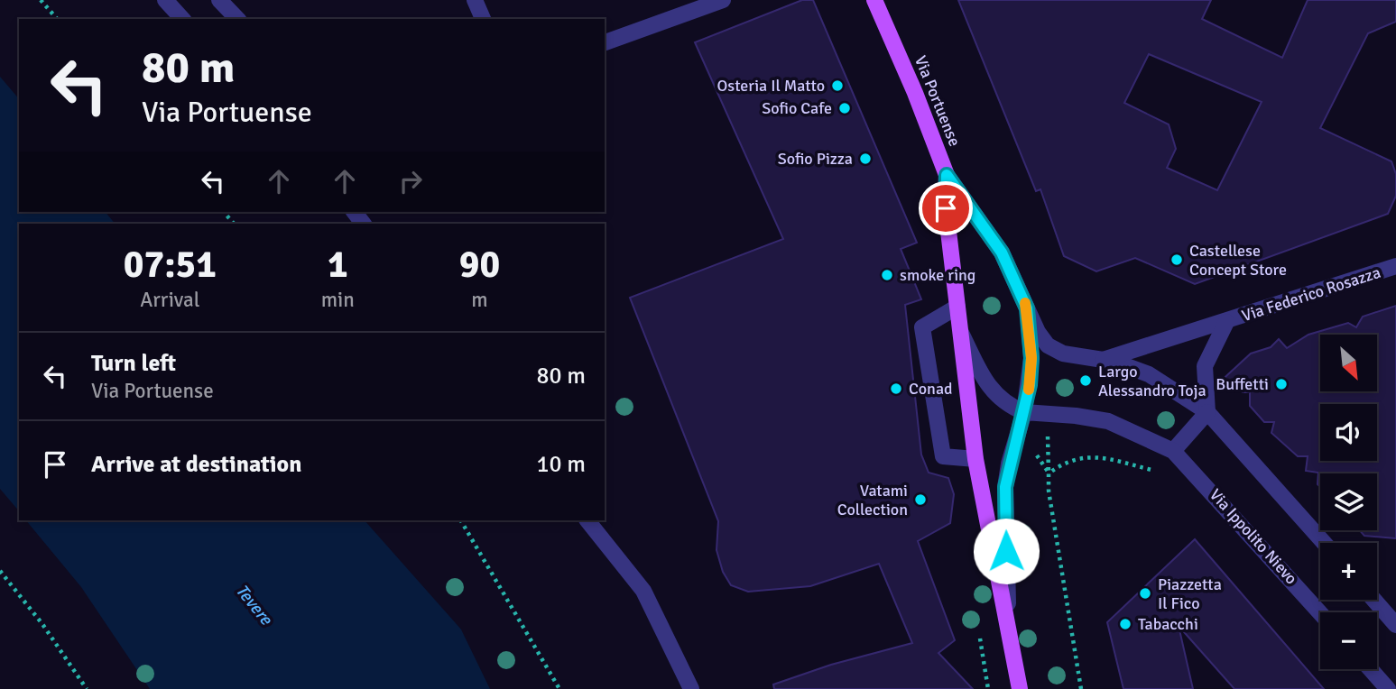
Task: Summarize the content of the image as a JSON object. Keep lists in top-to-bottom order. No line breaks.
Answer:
{"streets":{"main road":["Via Portuense"],"street":["Via Federico Rosazza","Via Ippolito Nievo"]},"water":["Tevere"],"places":["Osteria Il Matto","Sofio Cafe","Sofio Pizza","Castellese Concept Store","smoke ring","Largo Alessandro Toja","Buffetti","Conad","Vatami Collection","Piazzetta Il Fico","Tabacchi"],"north":"bottom right","page":{"turn":["80 m","Via Portuense"],"eta":["07:51","Arrival","1","min","90","m"],"list":[{"name":"Turn left","note":"Via Portuense","value":"80 m"},{"name":"Arrive at destination","value":"10 m"}],"map_buttons":["+","−"]}}
